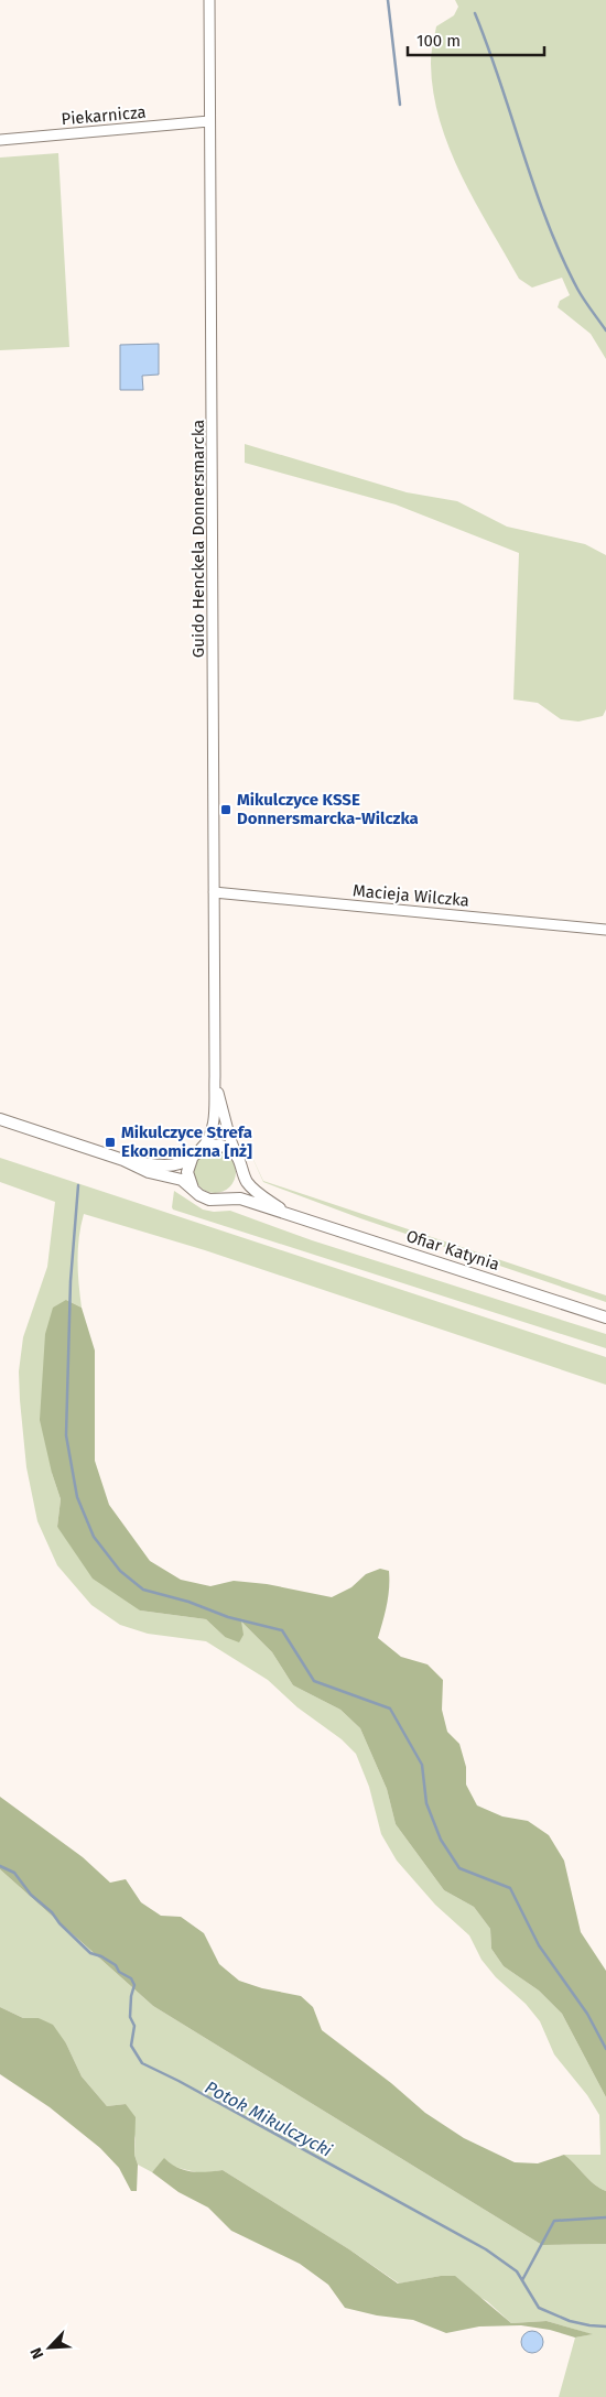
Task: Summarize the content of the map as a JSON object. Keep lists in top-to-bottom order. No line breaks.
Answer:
{"streets":{"street":["Piekarnicza","Guido Henckela Donnersmarcka","Macieja Wilczka","Ofiar Katynia"]},"crossings":[["Piekarnicza","Guido Henckela Donnersmarcka"],["Guido Henckela Donnersmarcka","Macieja Wilczka"],["Guido Henckela Donnersmarcka","Ofiar Katynia"]],"water":["Potok Mikulczycki"],"places":{"transit":["Mikulczyce KSSE Donnersmarcka-Wilczka","Mikulczyce Strefa Ekonomiczna [nż]"]},"scale_bar":"100 m","north":"bottom left"}
